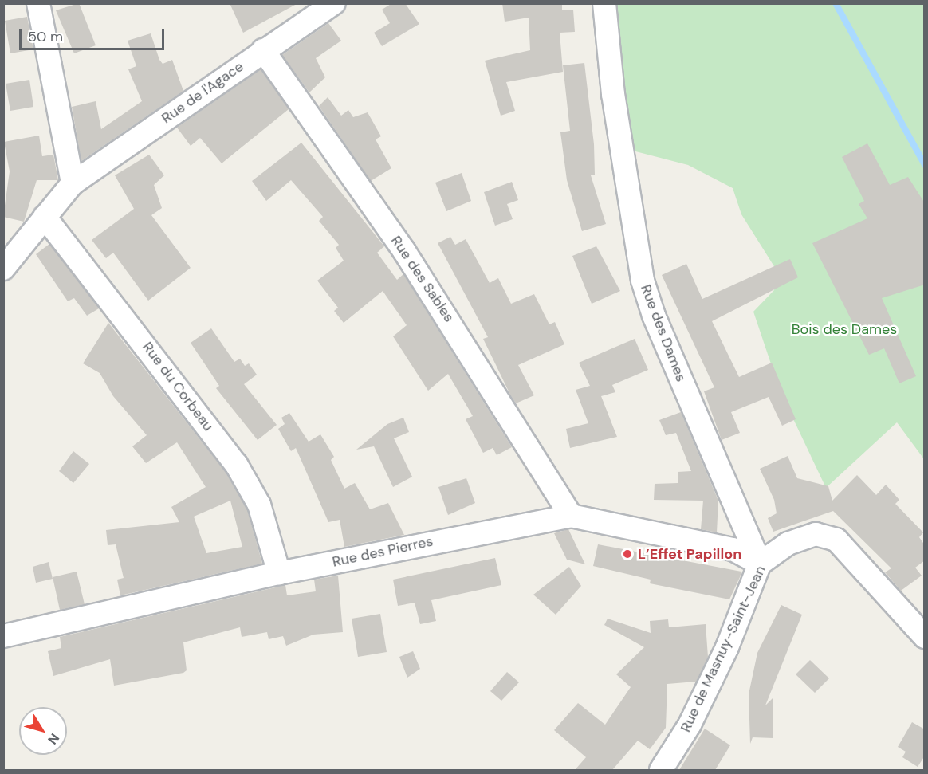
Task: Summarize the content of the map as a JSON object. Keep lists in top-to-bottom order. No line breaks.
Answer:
{"streets":{"street":["Rue de l'Agace","Rue des Sables","Rue des Dames","Rue du Corbeau","Rue des Pierres","Rue de Masnuy-Saint-Jean"]},"crossings":[["Rue de l'Agace","Rue des Sables"],["Rue de l'Agace","Rue du Corbeau"],["Rue des Sables","Rue des Pierres"],["Rue des Dames","Rue des Pierres"],["Rue des Dames","Rue de Masnuy-Saint-Jean"],["Rue du Corbeau","Rue des Pierres"],["Rue des Pierres","Rue de Masnuy-Saint-Jean"]],"parks":["Bois des Dames"],"places":["L’Effet Papillon"],"scale_bar":"50 m","north":"bottom right"}
